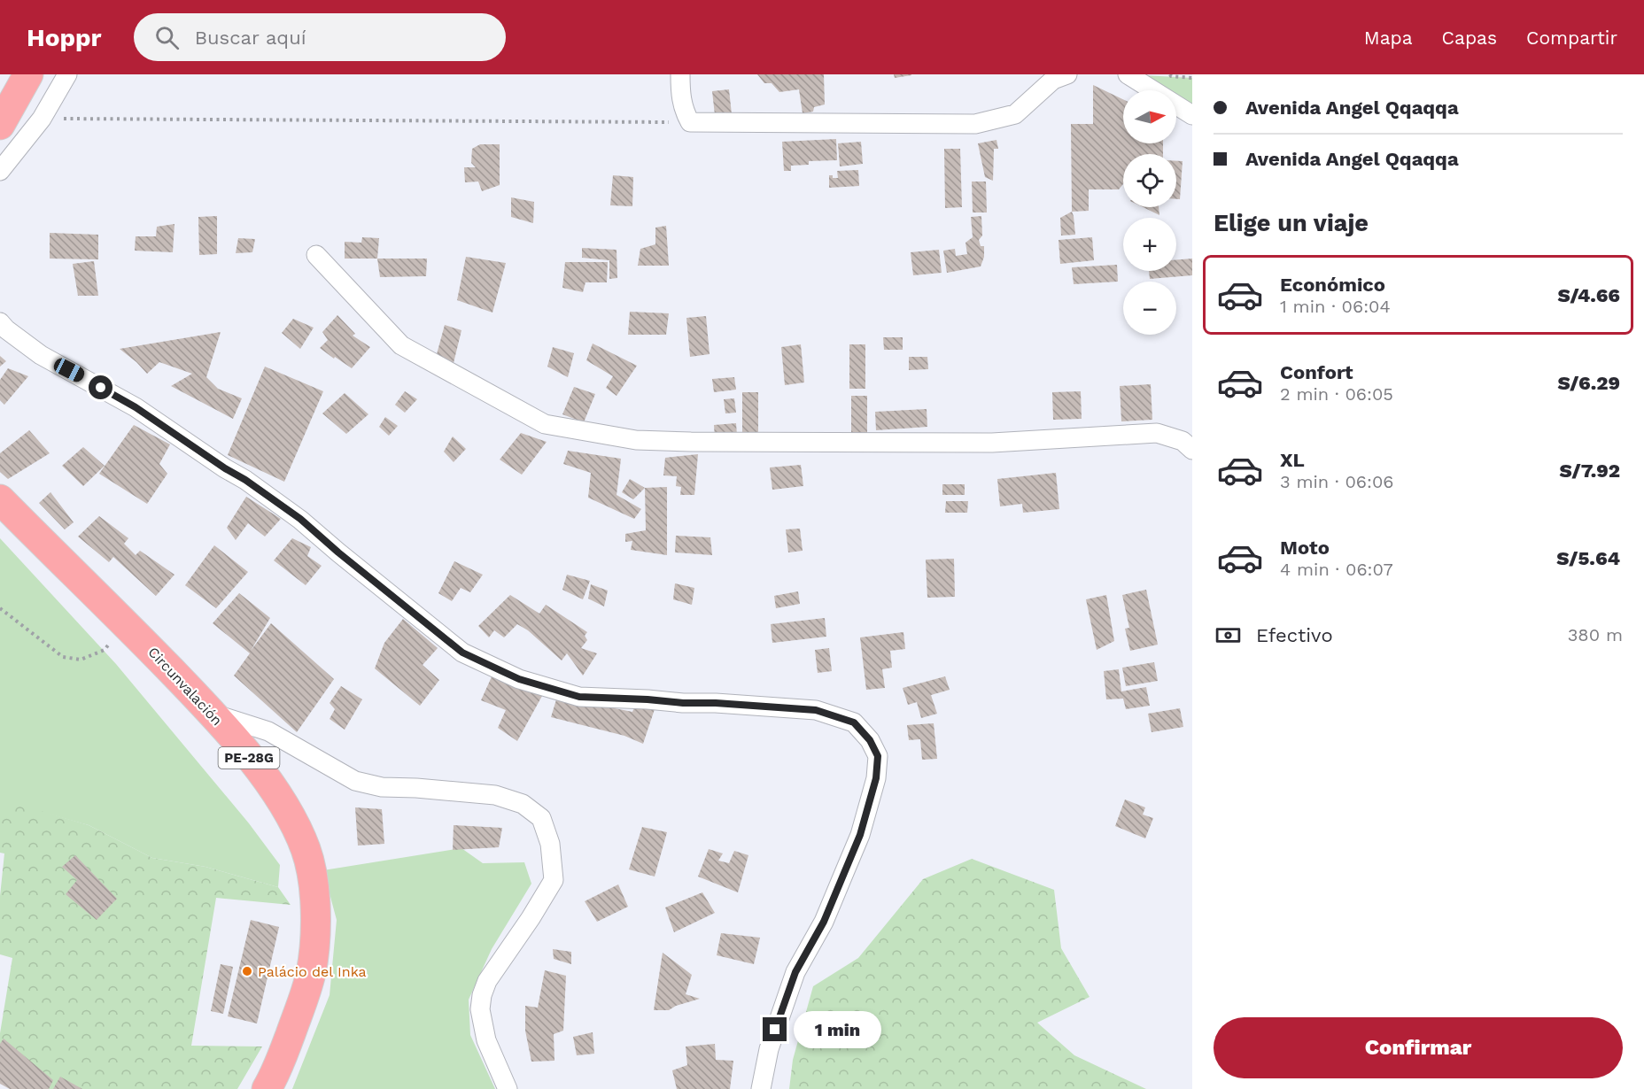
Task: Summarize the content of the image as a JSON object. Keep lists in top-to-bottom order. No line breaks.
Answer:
{"streets":{"highway":["Circunvalación","PE-28G"]},"places":["Palácio del Inka"],"north":"right","page":{"header":"Hoppr","search":"Buscar aquí","nav":["Mapa","Capas","Compartir"],"banner":["Avenida Angel Qqaqqa","Avenida Angel Qqaqqa"],"map_buttons":["+","−"],"heading":"Elige un viaje","list":[{"name":"Económico","note":"1 min · 06:04","value":"S/4.66"},{"name":"Confort","note":"2 min · 06:05","value":"S/6.29"},{"name":"XL","note":"3 min · 06:06","value":"S/7.92"},{"name":"Moto","note":"4 min · 06:07","value":"S/5.64"}],"pay":["Efectivo","380 m"],"buttons":"Confirmar","bubble":"1 min"}}
